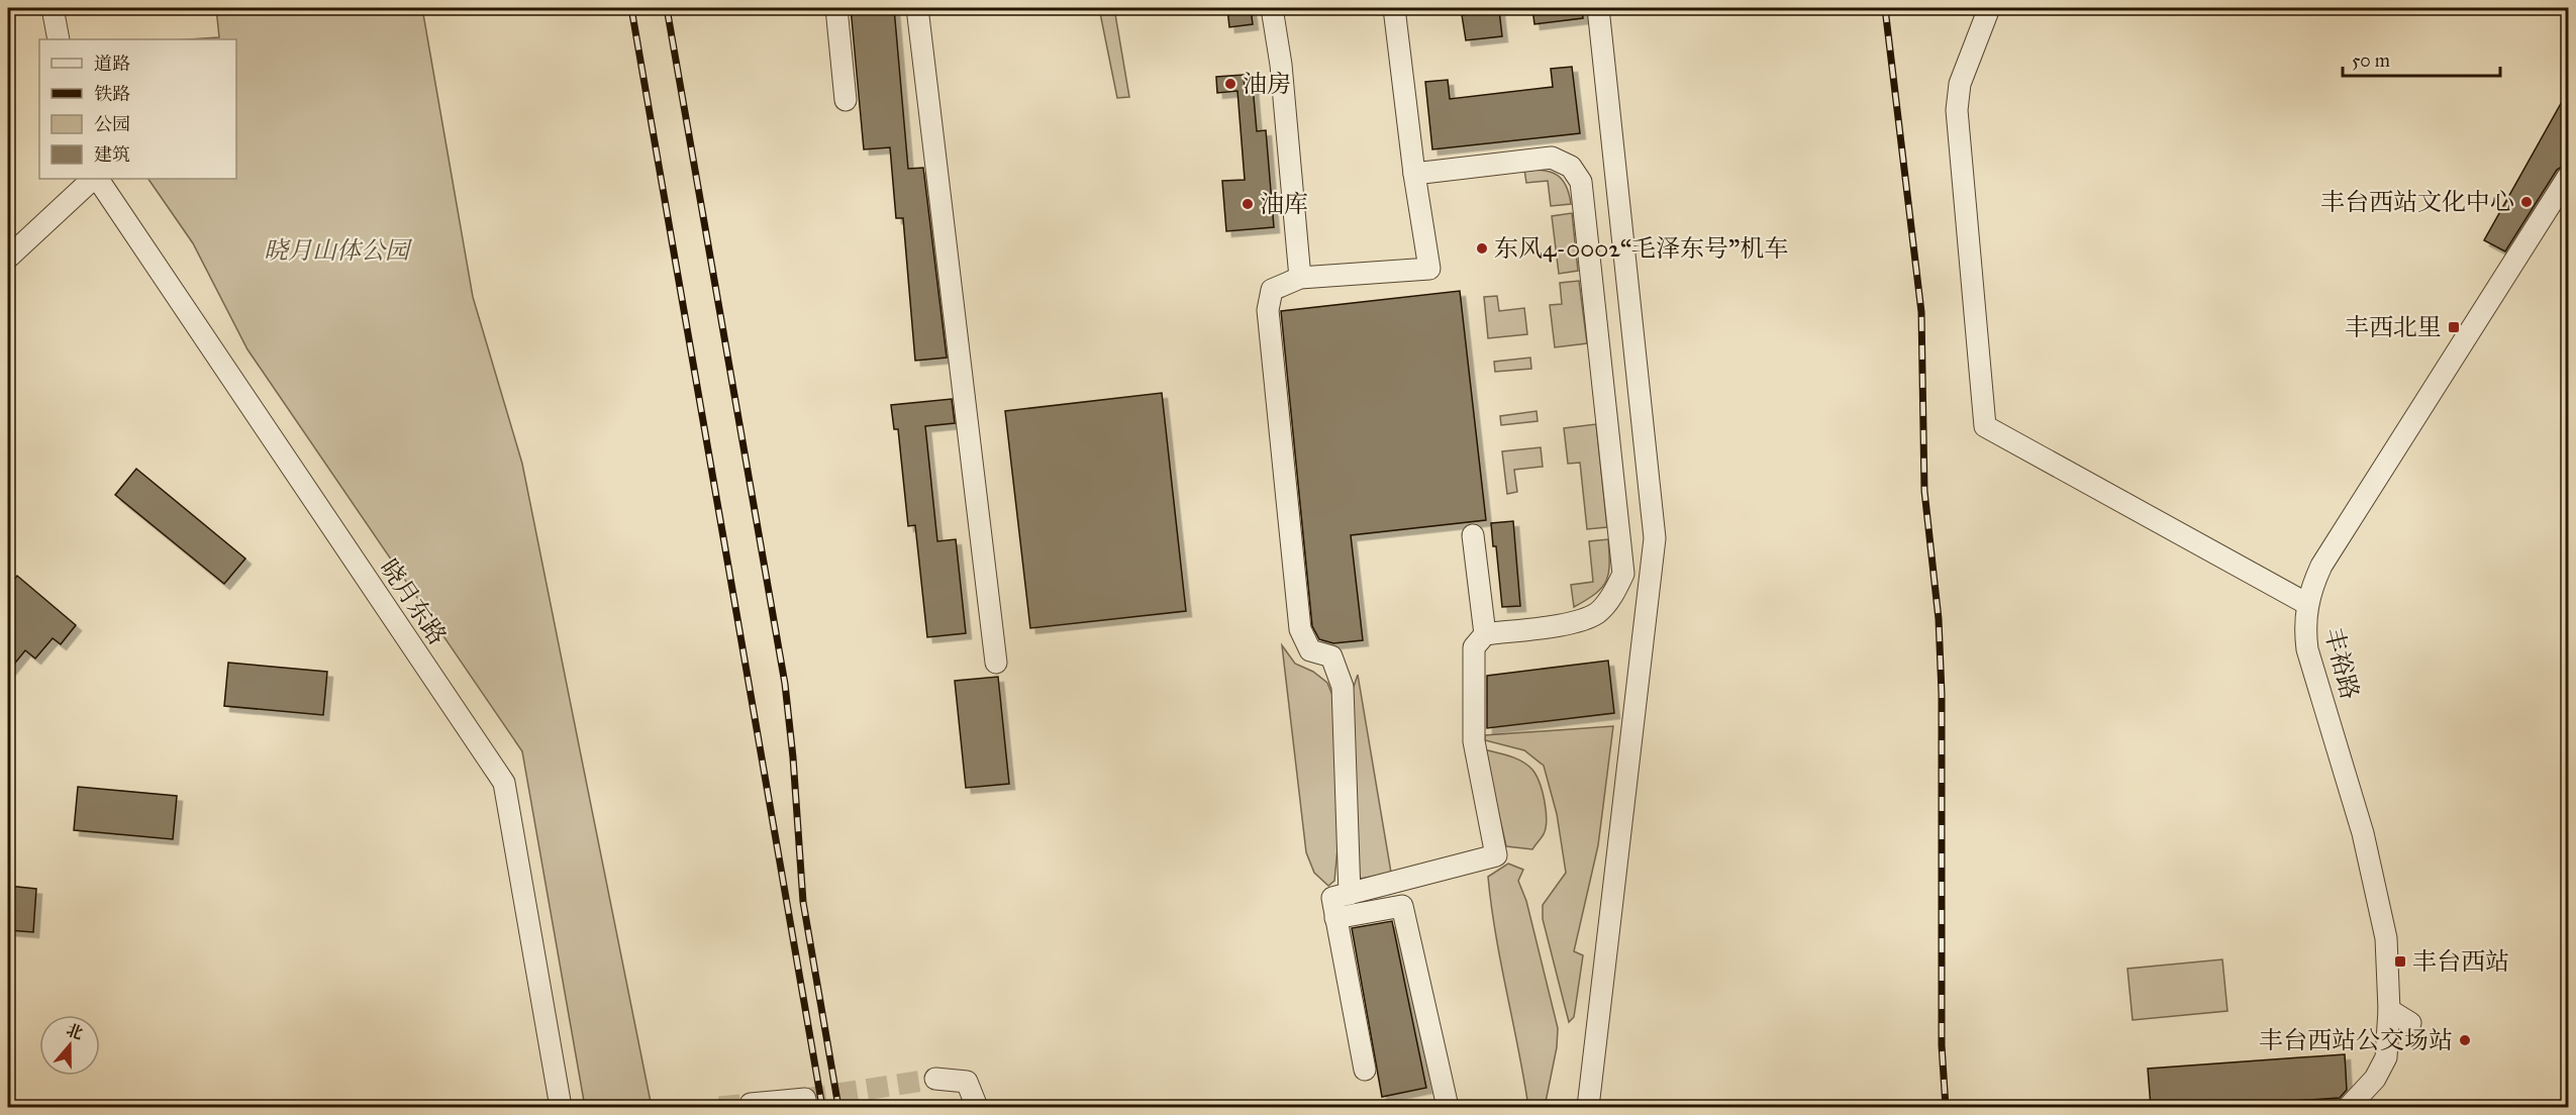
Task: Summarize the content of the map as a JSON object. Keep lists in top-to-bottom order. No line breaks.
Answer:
{"streets":{"street":["晓月东路","丰裕路"]},"parks":["晓月山体公园"],"places":{"other":["油房","丰台西站文化中心","油库","东风4-0002“毛泽东号”机车","丰台西站公交场站"],"transit":["丰西北里","丰台西站"]},"legend":["道路","铁路","公园","建筑"],"scale_bar":"50 m","north":"top"}
